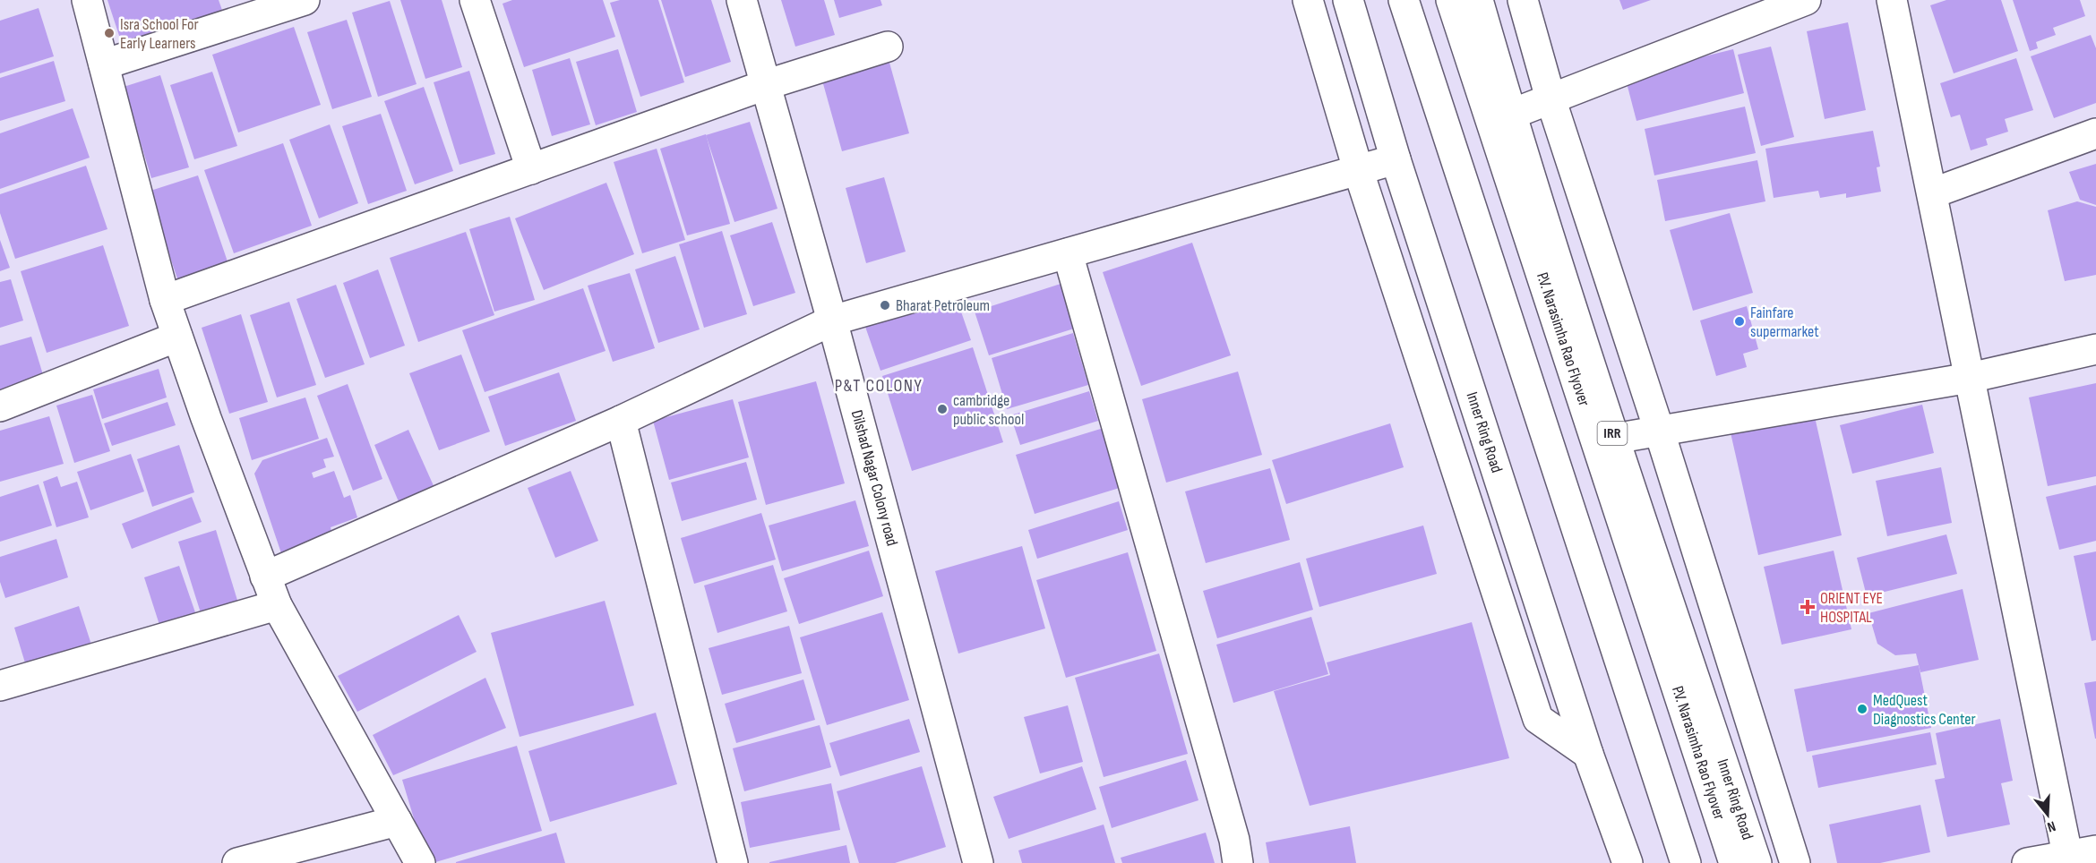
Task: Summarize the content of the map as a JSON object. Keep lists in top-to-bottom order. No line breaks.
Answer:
{"streets":{"main road":["P.V. Narasimha Rao Flyover","Inner Ring Road","IRR","Dilshad Nagar Colony road"]},"districts":["P&T COLONY"],"places":{"other":["Isra School For Early Learners","Bharat Petroleum","Fainfare supermarket","cambridge public school","MedQuest Diagnostics Center"],"health":["ORIENT EYE HOSPITAL"]},"north":"bottom"}
